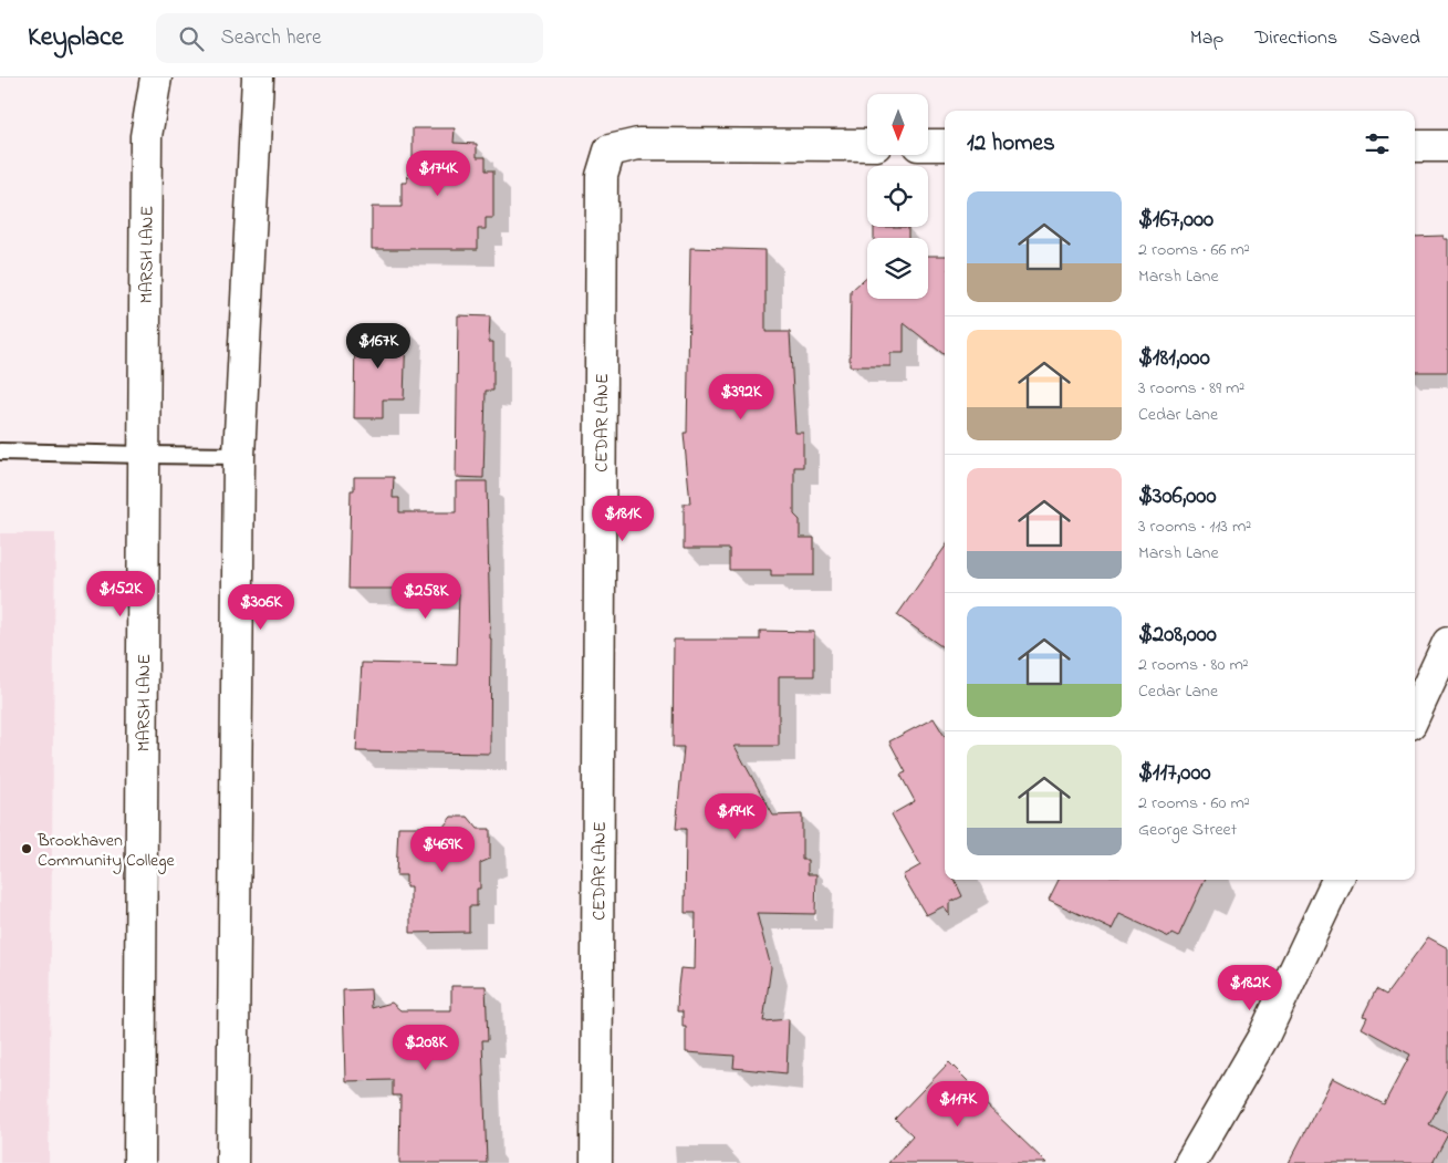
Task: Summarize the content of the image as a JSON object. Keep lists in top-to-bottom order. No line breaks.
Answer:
{"streets":{"main road":["MARSH LANE","CEDAR LANE"]},"places":["Brookhaven Community College"],"north":"bottom","page":{"header":"Keyplace","search":"Search here","nav":["Map","Directions","Saved"],"heading":"12 homes","price":["$174K","$167K","$392K","$181K","$152K","$258K","$306K","$194K","$469K","$182K","$208K","$117K"],"list":[{"name":"$167,000","note":"2 rooms · 66 m² · Marsh Lane"},{"name":"$181,000","note":"3 rooms · 89 m² · Cedar Lane"},{"name":"$306,000","note":"3 rooms · 113 m² · Marsh Lane"},{"name":"$208,000","note":"2 rooms · 80 m² · Cedar Lane"},{"name":"$117,000","note":"2 rooms · 60 m² · George Street"}]}}
